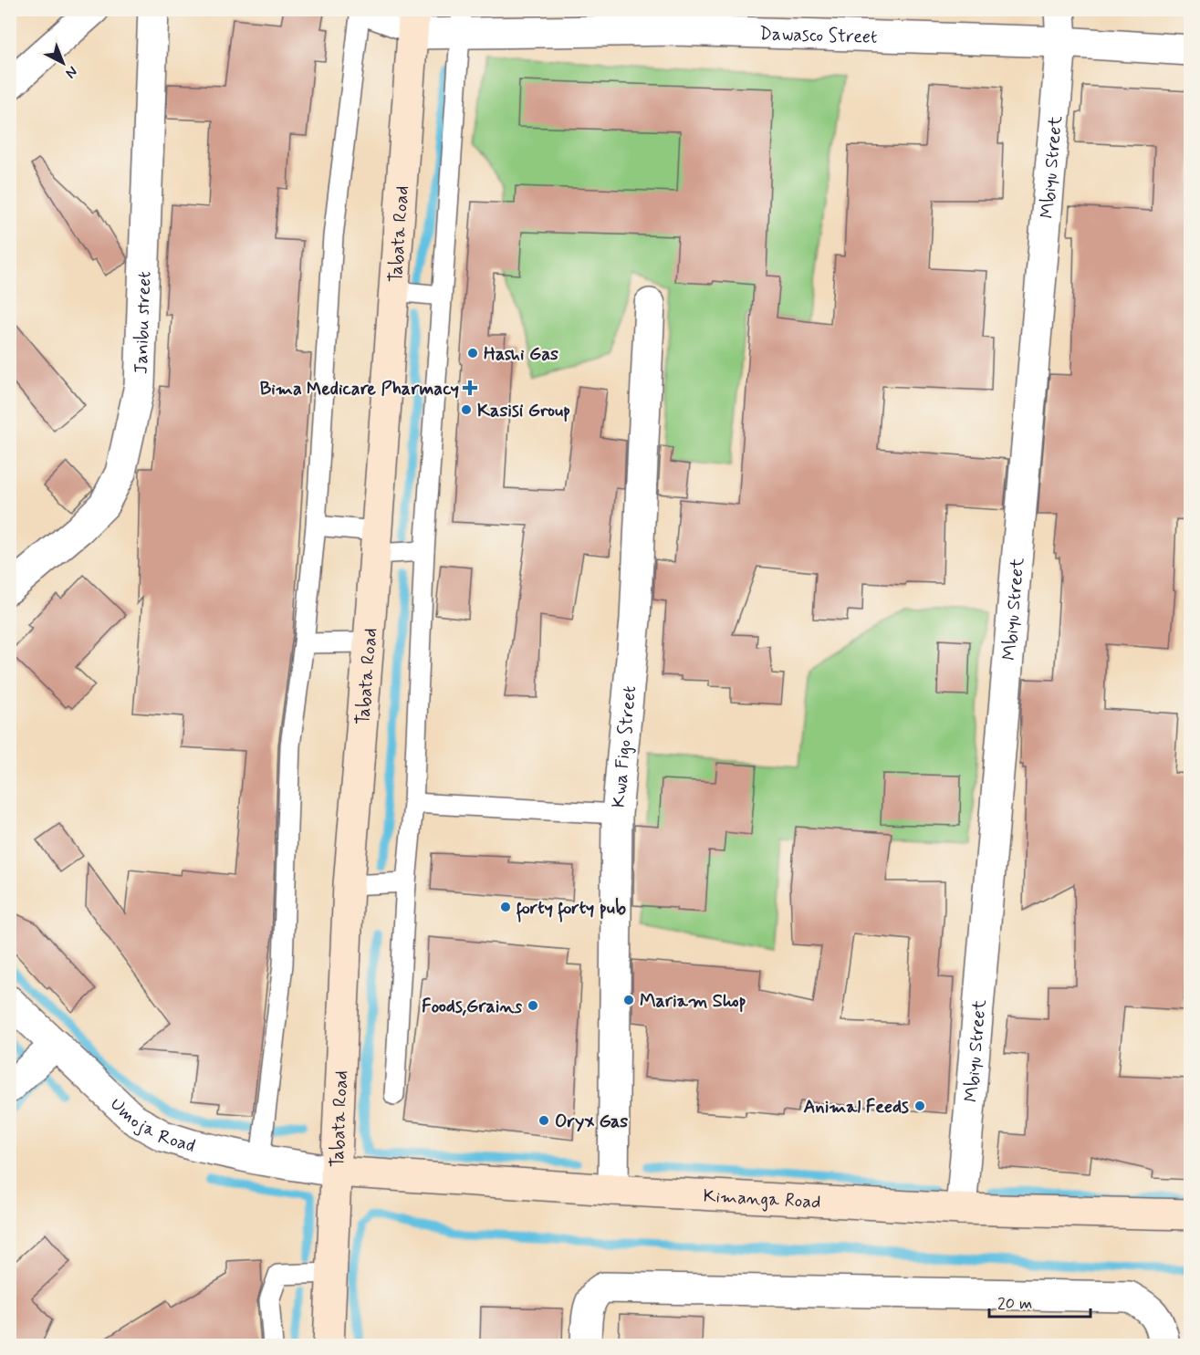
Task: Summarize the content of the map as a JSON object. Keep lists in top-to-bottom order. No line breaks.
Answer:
{"streets":{"main road":["Tabata Road","Kimanga Road"],"street":["Dawasco Street","Mbiyu Street","Janibu street","Kwa Figo Street","Umoja Road"]},"crossings":[["Dawasco Street","Mbiyu Street"],["Dawasco Street","Tabata Road"],["Mbiyu Street","Kimanga Road"],["Tabata Road","Umoja Road"],["Tabata Road","Kimanga Road"],["Kwa Figo Street","Kimanga Road"],["Umoja Road","Kimanga Road"]],"places":{"other":["Hashi Gas","Kasisi Group","forty forty pub","Mariam Shop","Foods,Grains","Animal Feeds","Oryx Gas"],"health":["Bima Medicare Pharmacy"]},"scale_bar":"20 m","north":"bottom right"}
